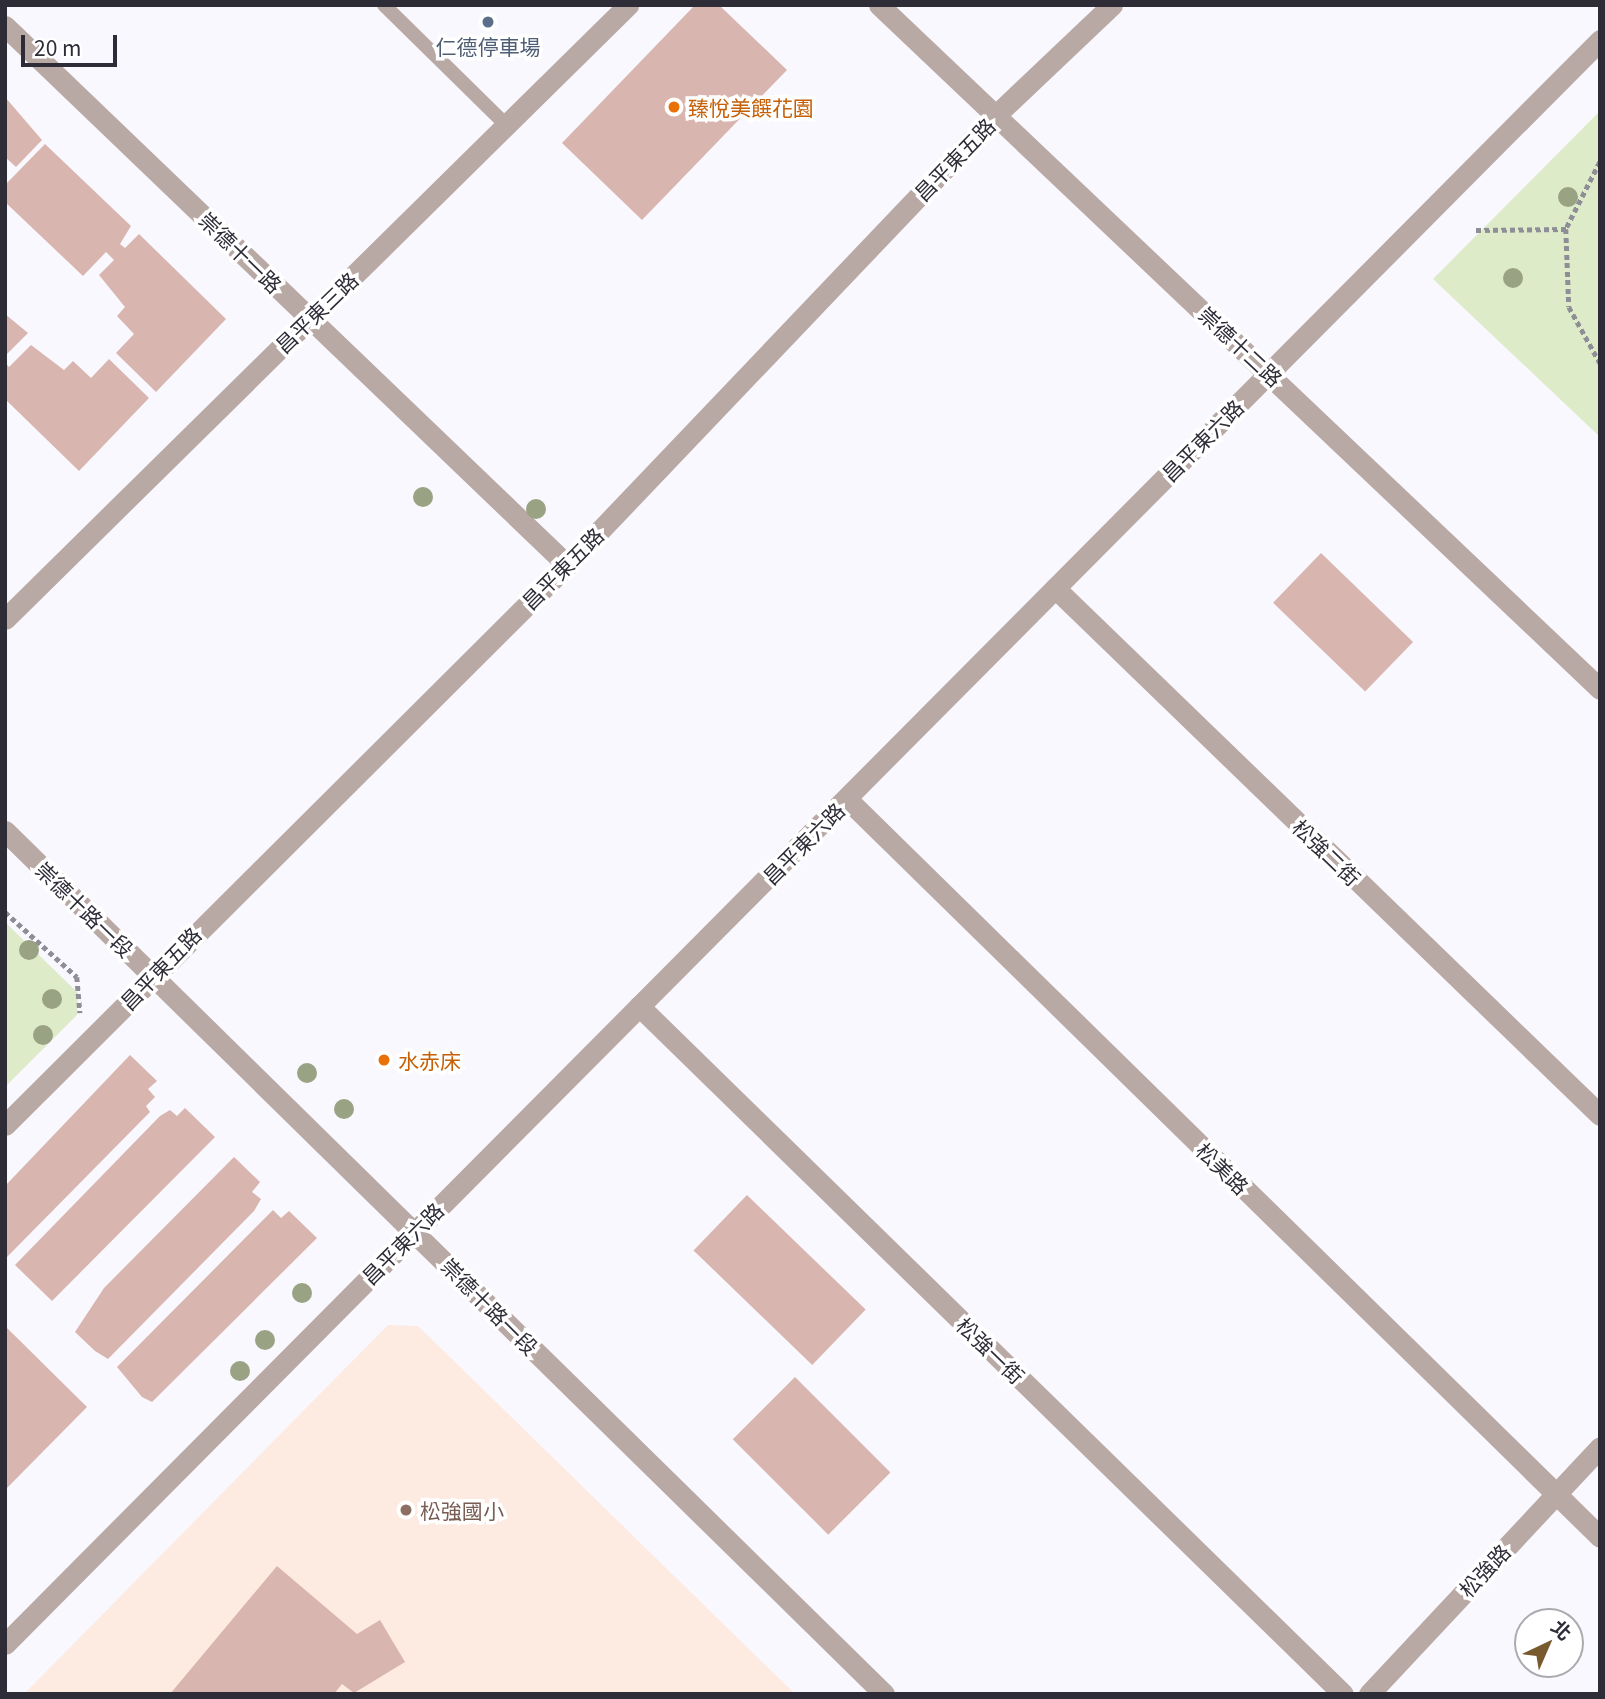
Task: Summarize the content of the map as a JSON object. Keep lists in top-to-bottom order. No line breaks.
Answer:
{"streets":{"street":["昌平東五路","崇德十一路","昌平東三路","崇德十二路","昌平東六路","松強二街","崇德十路一段","松美路","松強一街","松強路"]},"crossings":[["昌平東五路","崇德十一路"],["昌平東五路","崇德十二路"],["昌平東五路","崇德十路一段"],["崇德十一路","昌平東三路"],["崇德十二路","昌平東六路"],["昌平東六路","松強二街"],["昌平東六路","崇德十路一段"],["昌平東六路","松美路"],["昌平東六路","松強一街"],["松美路","松強路"]],"places":["仁德停車場","臻悅美饌花園","水赤床","松強國小"],"scale_bar":"20 m","north":"top right"}
